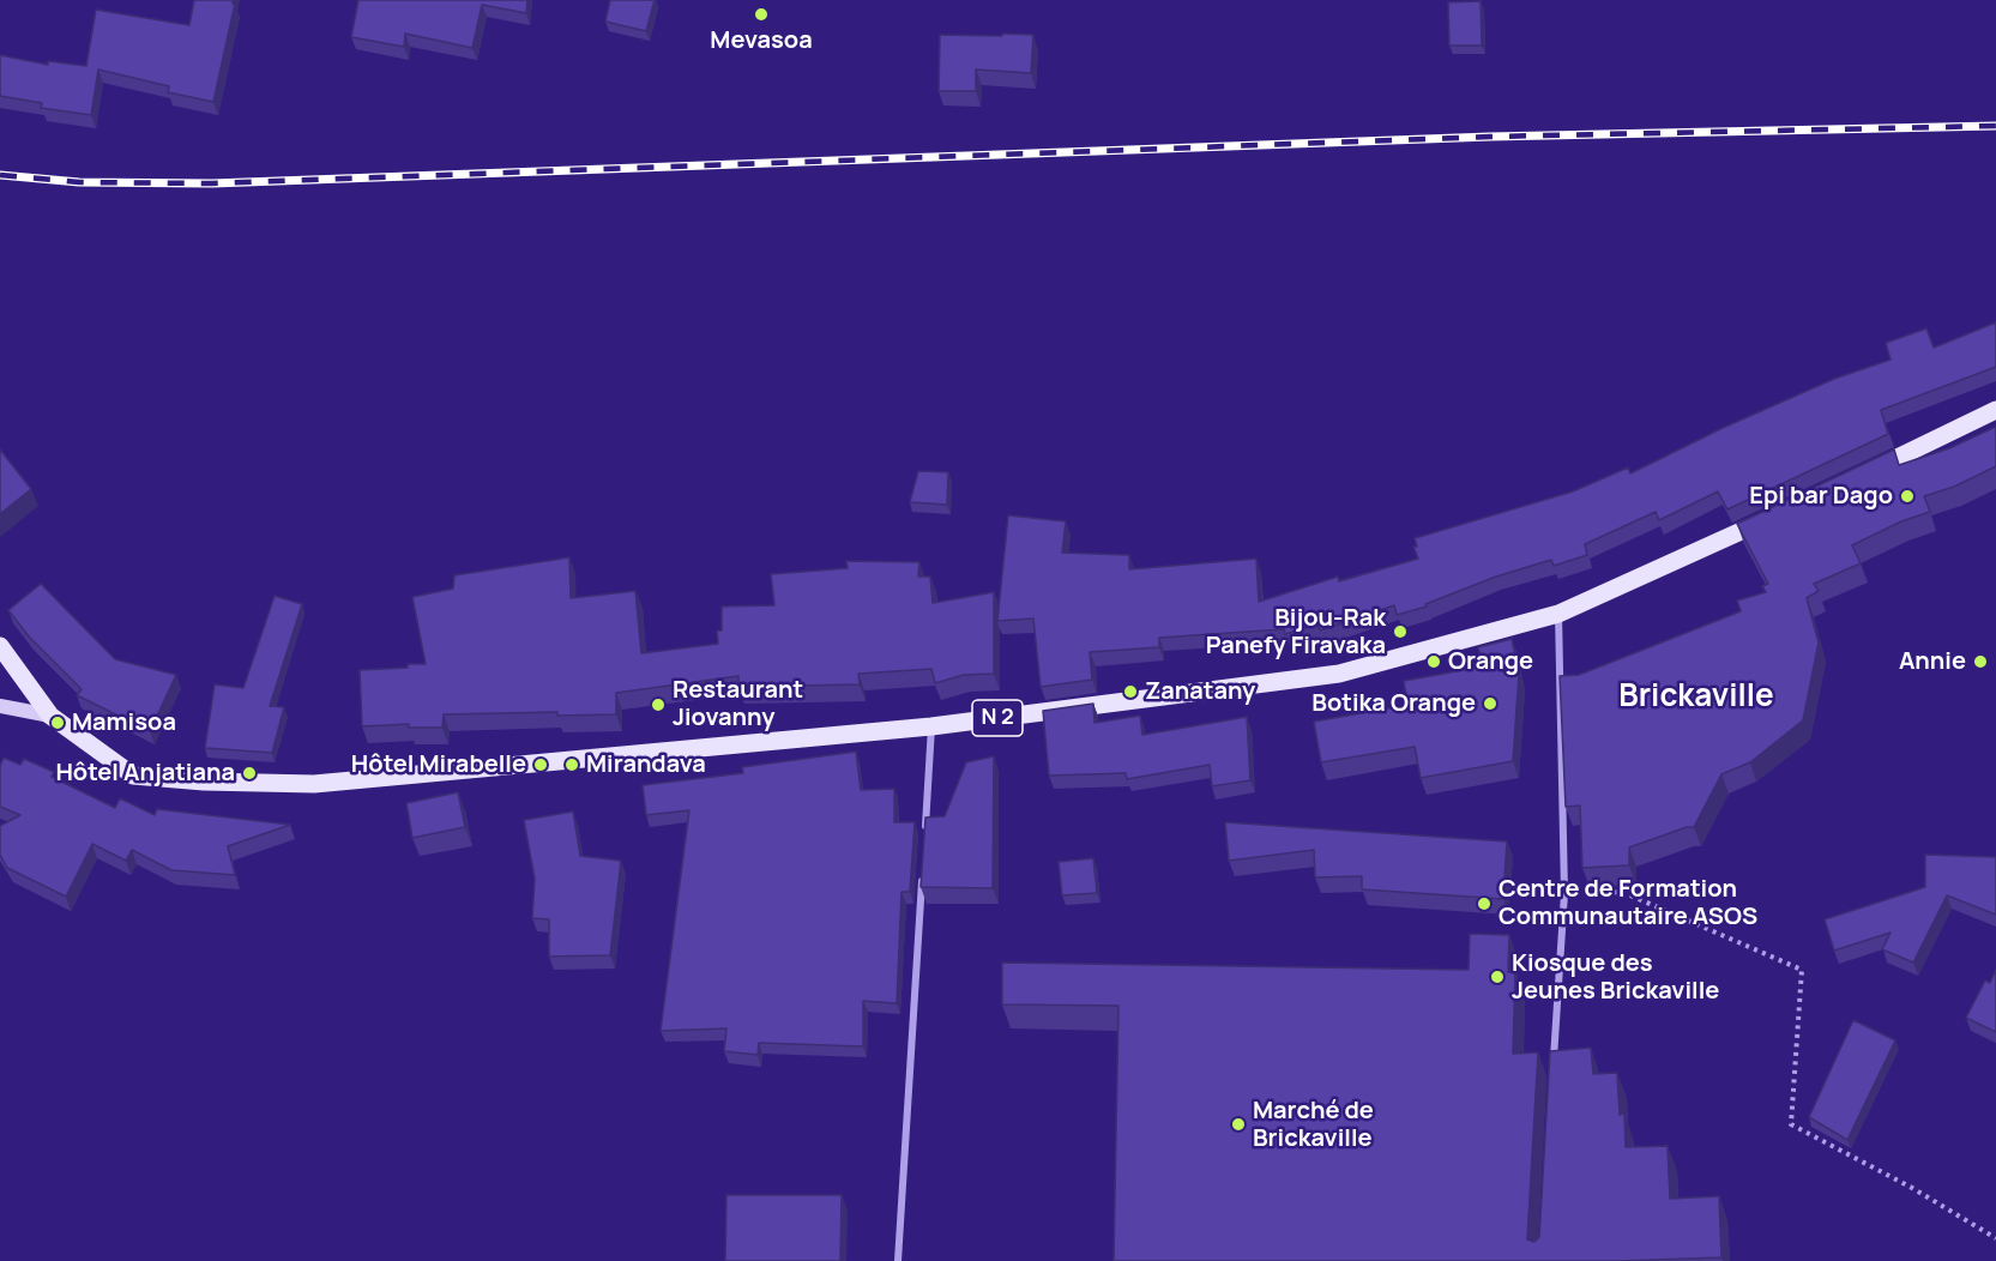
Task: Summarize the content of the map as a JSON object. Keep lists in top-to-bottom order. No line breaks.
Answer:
{"streets":{"main road":["N 2"]},"districts":["Brickaville"],"places":["Mevasoa","Epi bar Dago","Bijou-Rak Panefy Firavaka","Orange","Annie","Zanatany","Botika Orange","Restaurant Jiovanny","Mamisoa","Hôtel Mirabelle","Mirandava","Hôtel Anjatiana","Centre de Formation Communautaire ASOS","Kiosque des Jeunes Brickaville","Marché de Brickaville"]}
